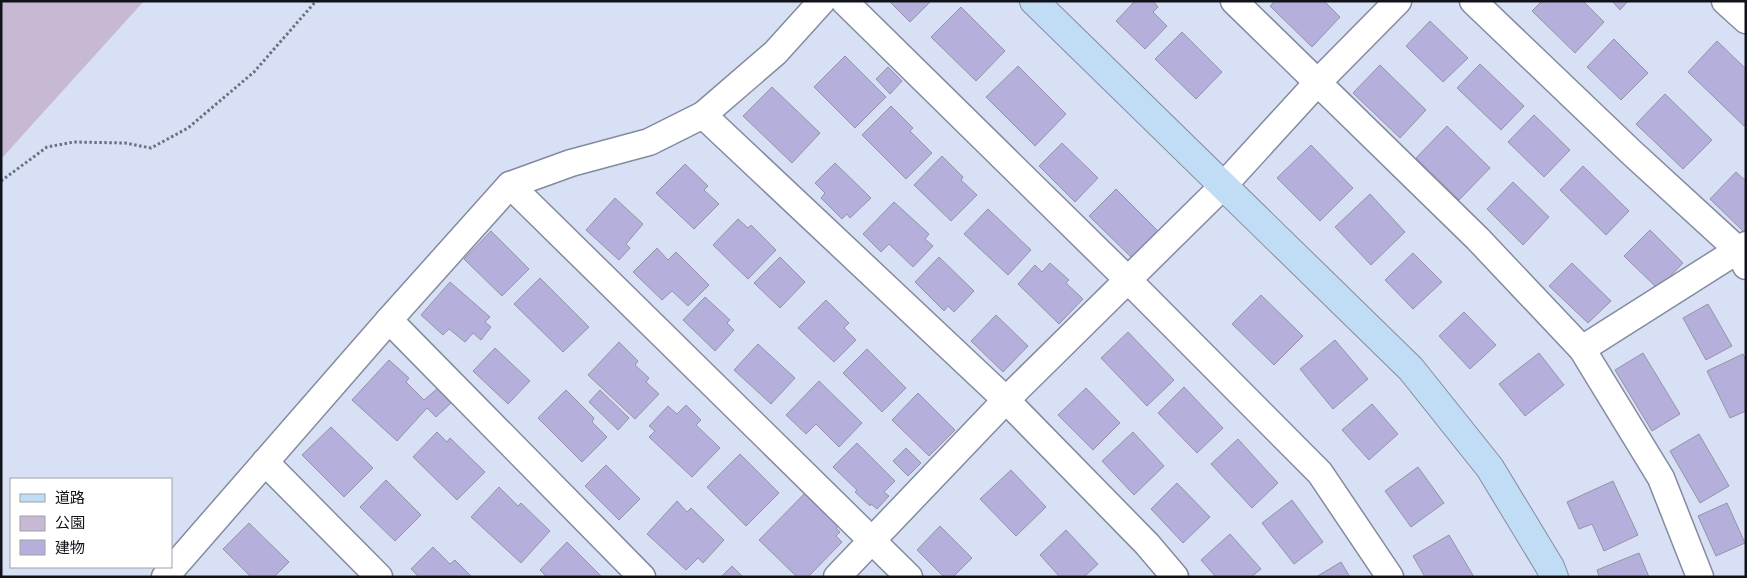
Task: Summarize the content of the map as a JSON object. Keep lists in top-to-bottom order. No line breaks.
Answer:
{"legend":["道路","公園","建物"]}
